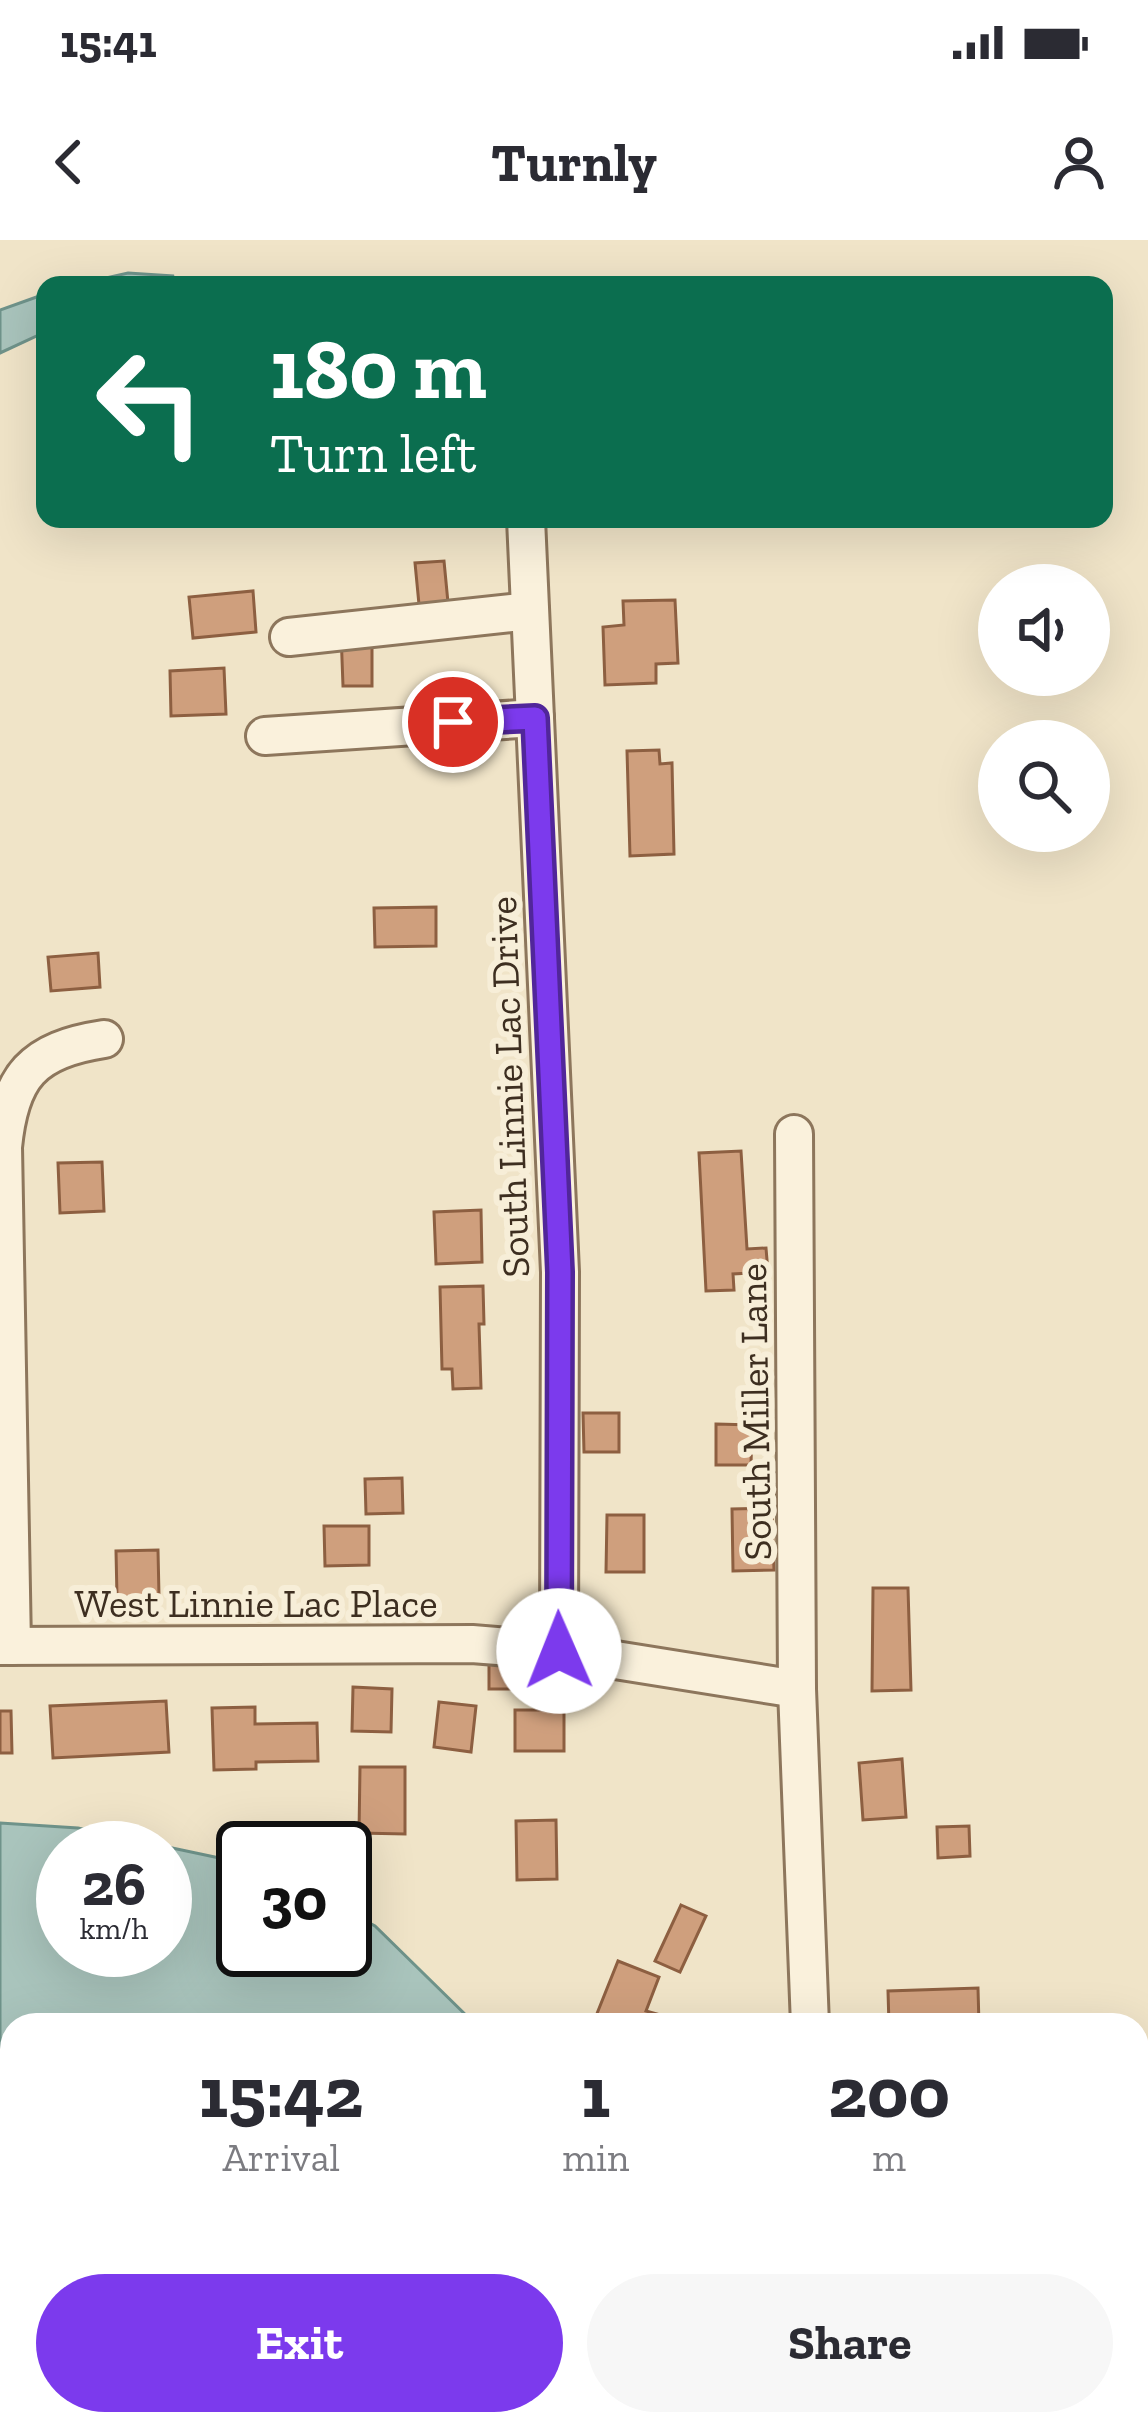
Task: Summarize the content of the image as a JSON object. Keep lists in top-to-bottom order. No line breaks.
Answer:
{"streets":{"street":["South Linnie Lac Drive","South Miller Lane","West Linnie Lac Place"]},"crossings":[["South Linnie Lac Drive","West Linnie Lac Place"],["South Miller Lane","West Linnie Lac Place"]],"page":{"status":"15:41","header":"Turnly","turn":["180 m","Turn left"],"speed":"26 km/h","limit":"30","eta":["15:42","Arrival","1","min","200","m"],"buttons":["Exit","Share"]}}
